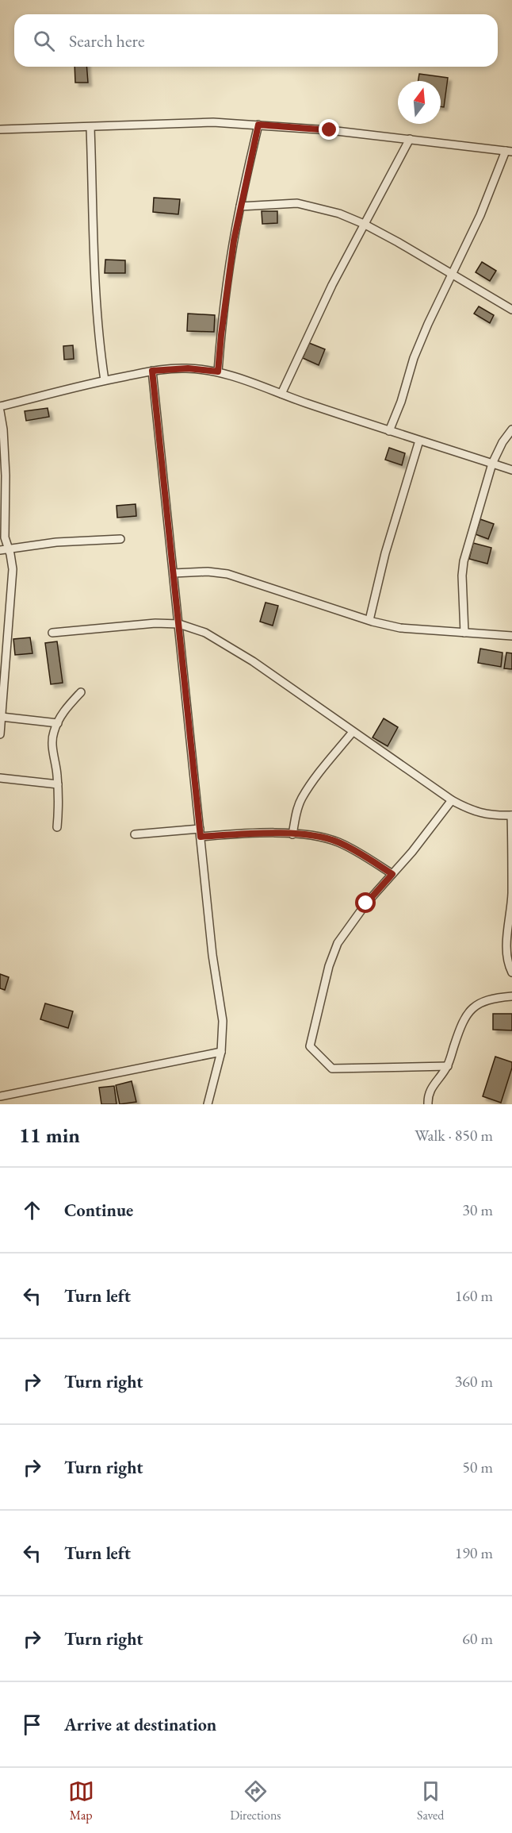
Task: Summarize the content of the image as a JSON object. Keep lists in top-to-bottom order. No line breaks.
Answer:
{"north":"top","page":{"search":"Search here","heading":["11 min","Walk · 850 m"],"list":[["Continue","30 m"],["Turn left","160 m"],["Turn right","360 m"],["Turn right","50 m"],["Turn left","190 m"],["Turn right","60 m"],"Arrive at destination"],"nav":["Map","Directions","Saved"]}}
